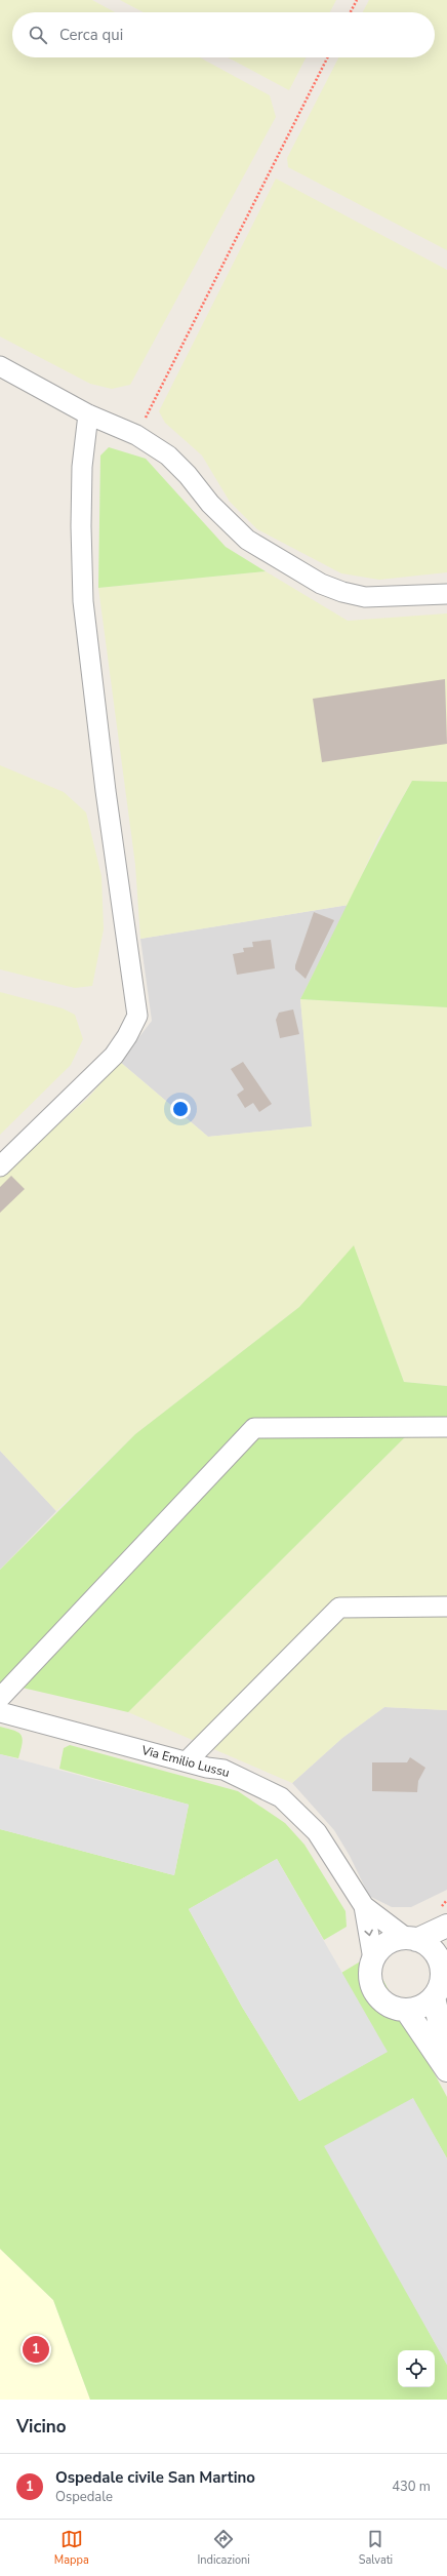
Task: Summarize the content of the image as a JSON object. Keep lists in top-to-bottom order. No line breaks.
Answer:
{"streets":{"street":["Via Emilio Lussu"]},"page":{"search":"Cerca qui","pins":"1","heading":"Vicino","list":[{"mark":"1","name":"Ospedale civile San Martino","note":"Ospedale","value":"430 m"}],"nav":["Mappa","Indicazioni","Salvati"]}}
